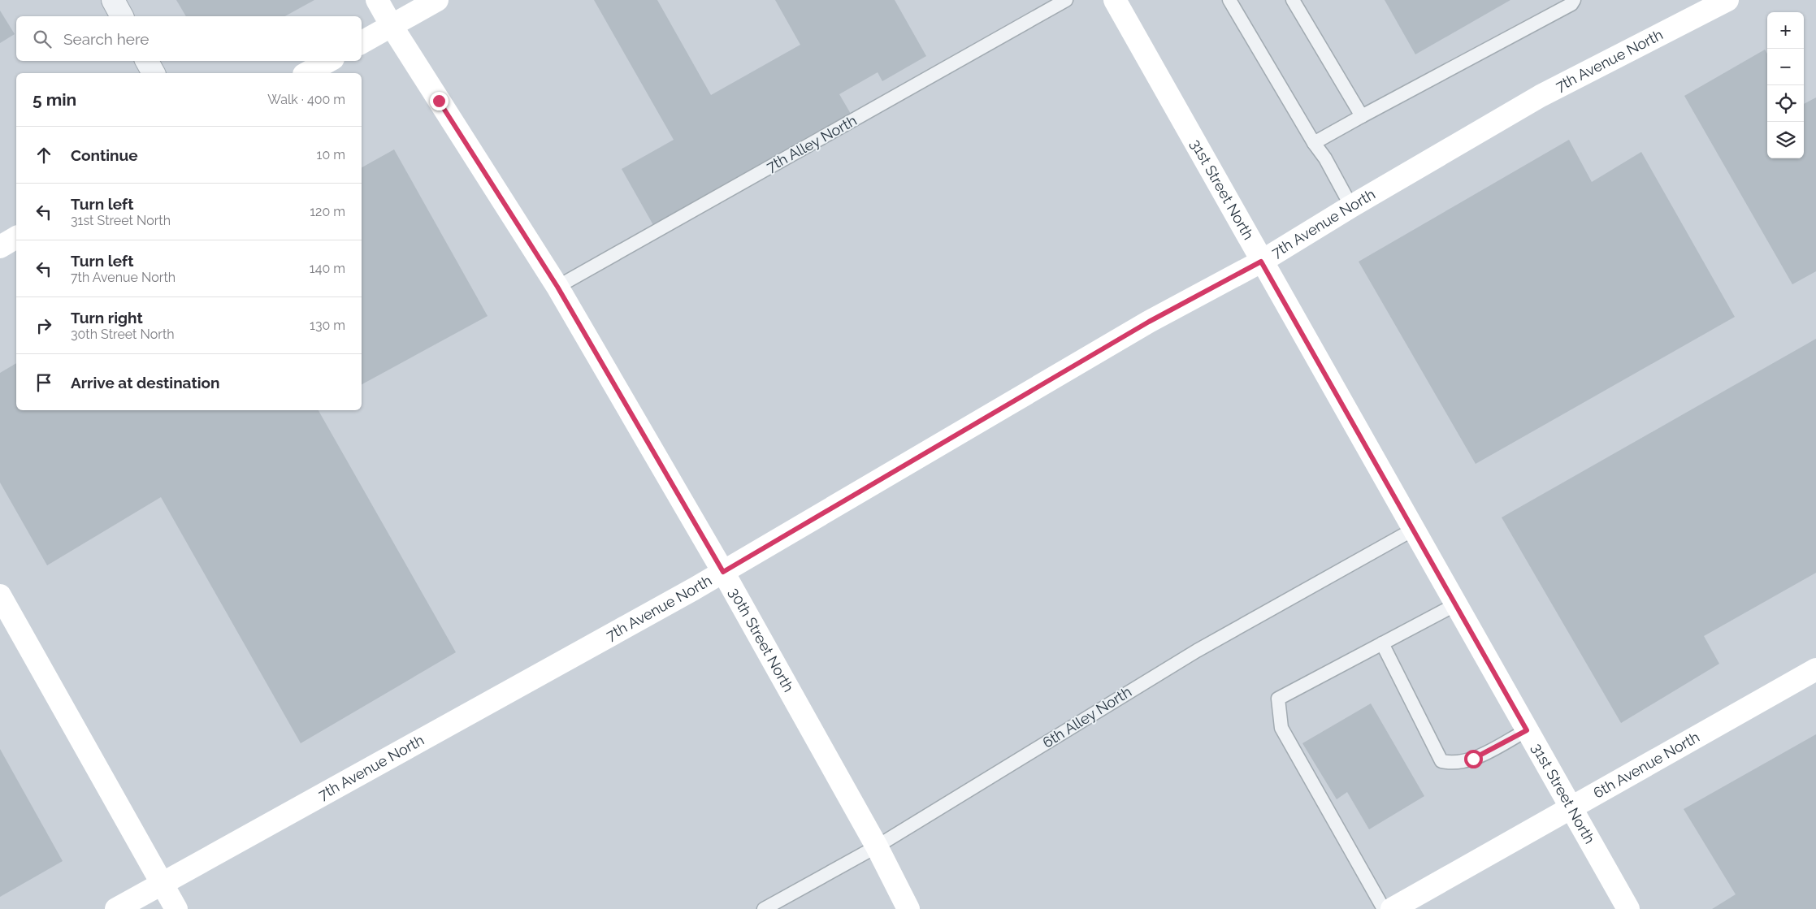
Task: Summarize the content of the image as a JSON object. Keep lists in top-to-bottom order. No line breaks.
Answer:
{"streets":{"street":["7th Avenue North","31st Street North","30th Street North","6th Avenue North"],"lane":["7th Alley North","6th Alley North"]},"crossings":[["7th Avenue North","31st Street North"],["7th Avenue North","30th Street North"],["7th Alley North","30th Street North"],["31st Street North","6th Alley North"],["31st Street North","6th Avenue North"],["30th Street North","6th Alley North"]],"page":{"map_buttons":["+","−"],"search":"Search here","heading":["5 min","Walk · 400 m"],"list":[["Continue","10 m"],["Turn left","31st Street North","120 m"],["Turn left","7th Avenue North","140 m"],["Turn right","30th Street North","130 m"],"Arrive at destination"]}}
